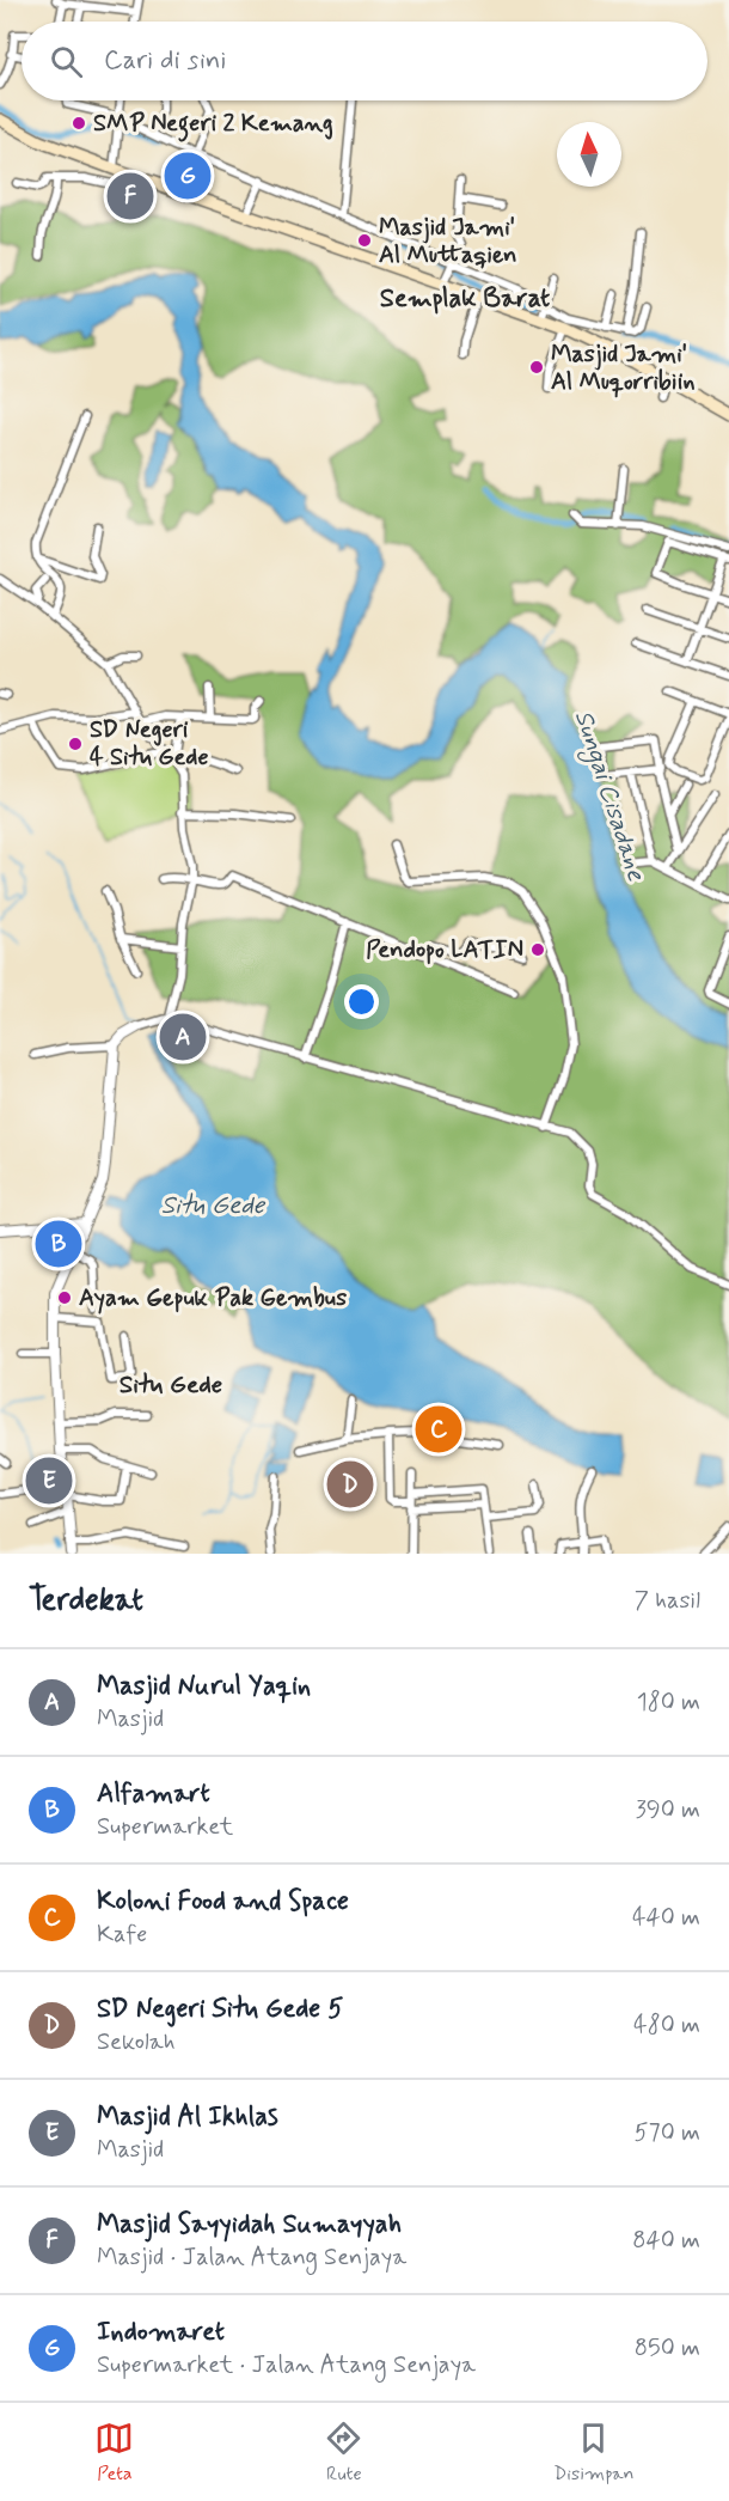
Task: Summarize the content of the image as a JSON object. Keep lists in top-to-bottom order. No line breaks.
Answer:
{"districts":["Semplak Barat","Situ Gede"],"water":["Sungai Cisadane","Situ Gede"],"places":["SMP Negeri 2 Kemang","Masjid Jami' Al Muttaqien","Masjid Jami' Al Muqorribiin","SD Negeri 4 Situ Gede","Pendopo LATIN","Ayam Gepuk Pak Gembus"],"north":"top","page":{"search":"Cari di sini","pins":["G","F","A","B","C","E","D"],"heading":["Terdekat","7 hasil"],"list":[{"mark":"A","name":"Masjid Nurul Yaqin","note":"Masjid","value":"180 m"},{"mark":"B","name":"Alfamart","note":"Supermarket","value":"390 m"},{"mark":"C","name":"Koloni Food and Space","note":"Kafe","value":"440 m"},{"mark":"D","name":"SD Negeri Situ Gede 5","note":"Sekolah","value":"480 m"},{"mark":"E","name":"Masjid Al Ikhlas","note":"Masjid","value":"570 m"},{"mark":"F","name":"Masjid Sayyidah Sumayyah","note":"Masjid · Jalan Atang Senjaya","value":"840 m"},{"mark":"G","name":"Indomaret","note":"Supermarket · Jalan Atang Senjaya","value":"850 m"}],"nav":["Peta","Rute","Disimpan"]}}
